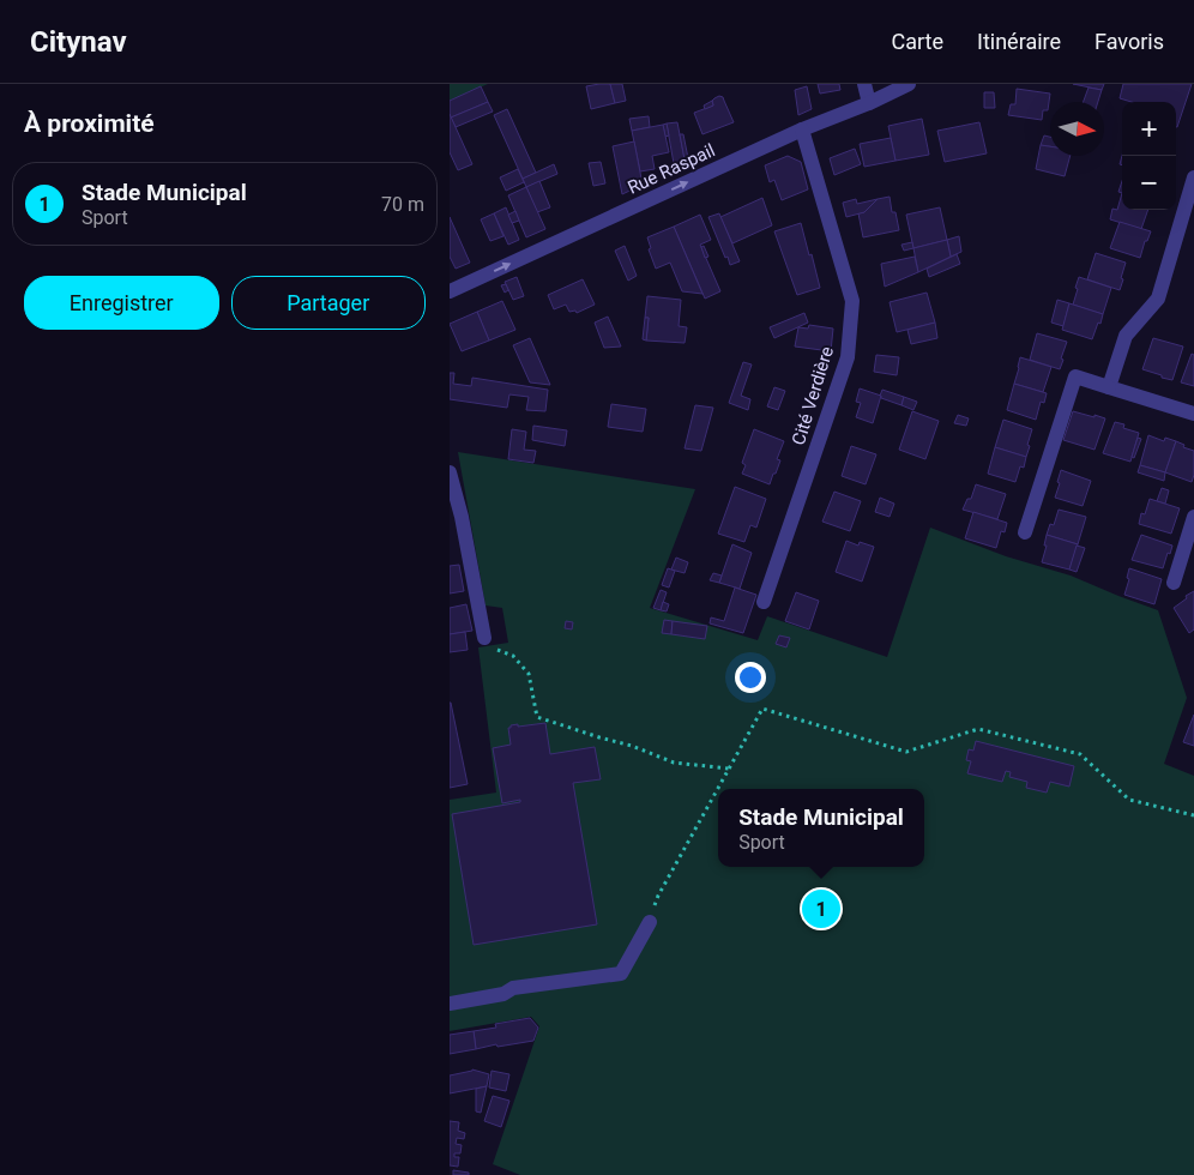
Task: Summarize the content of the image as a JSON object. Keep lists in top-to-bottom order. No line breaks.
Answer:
{"streets":{"street":["Rue Raspail","Cité Verdière"]},"crossings":[["Rue Raspail","Cité Verdière"]],"one_way":["Rue Raspail"],"north":"right","page":{"header":"Citynav","nav":["Carte","Itinéraire","Favoris"],"heading":"À proximité","map_buttons":["+","−"],"list":[{"mark":"1","name":"Stade Municipal","note":"Sport","value":"70 m"}],"buttons":["Enregistrer","Partager"],"popup":["Stade Municipal","Sport"],"pins":"1"}}
